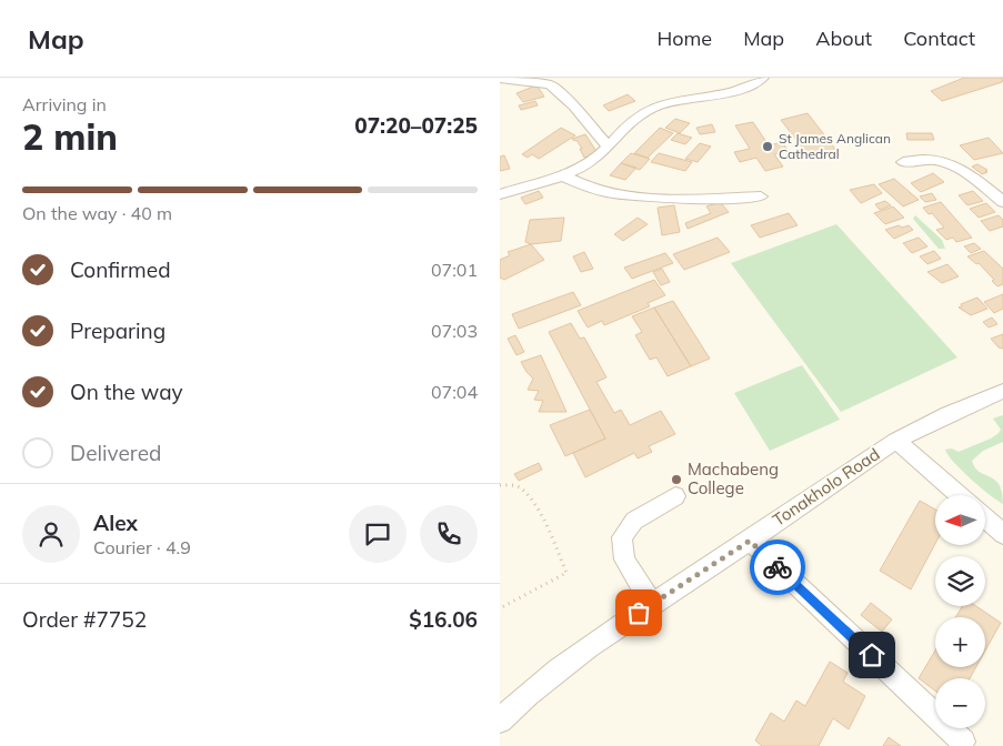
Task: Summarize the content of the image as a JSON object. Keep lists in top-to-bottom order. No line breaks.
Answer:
{"streets":{"street":["Tonakholo Road"]},"places":["St James Anglican Cathedral","Machabeng College"],"north":"left","page":{"header":"Map","nav":["Home","Map","About","Contact"],"heading":["2 min","Arriving in","07:20–07:25"],"panel":["Alex","Courier · 4.9","Order #7752","$16.06"],"bar":"On the way · 40 m","list":[["Confirmed","07:01"],["Preparing","07:03"],["On the way","07:04"],"Delivered"],"map_buttons":["+","−"]}}
